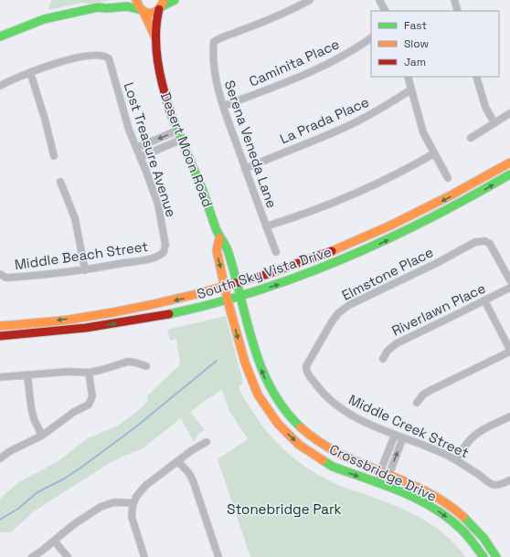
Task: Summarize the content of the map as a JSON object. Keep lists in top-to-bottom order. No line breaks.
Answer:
{"streets":{"street":["Caminita Place","La Prada Place","Serena Veneda Lane","Lost Treasure Avenue","Desert Moon Road","Middle Beach Street","South Sky Vista Drive","Elmstone Place","Riverlawn Place","Middle Creek Street","Crossbridge Drive"]},"crossings":[["Caminita Place","Serena Veneda Lane"],["La Prada Place","Serena Veneda Lane"],["Lost Treasure Avenue","Middle Beach Street"],["Desert Moon Road","South Sky Vista Drive"],["Desert Moon Road","Crossbridge Drive"],["South Sky Vista Drive","Crossbridge Drive"],["Elmstone Place","Middle Creek Street"]],"parks":["Stonebridge Park"],"legend":["Fast","Slow","Jam"]}
